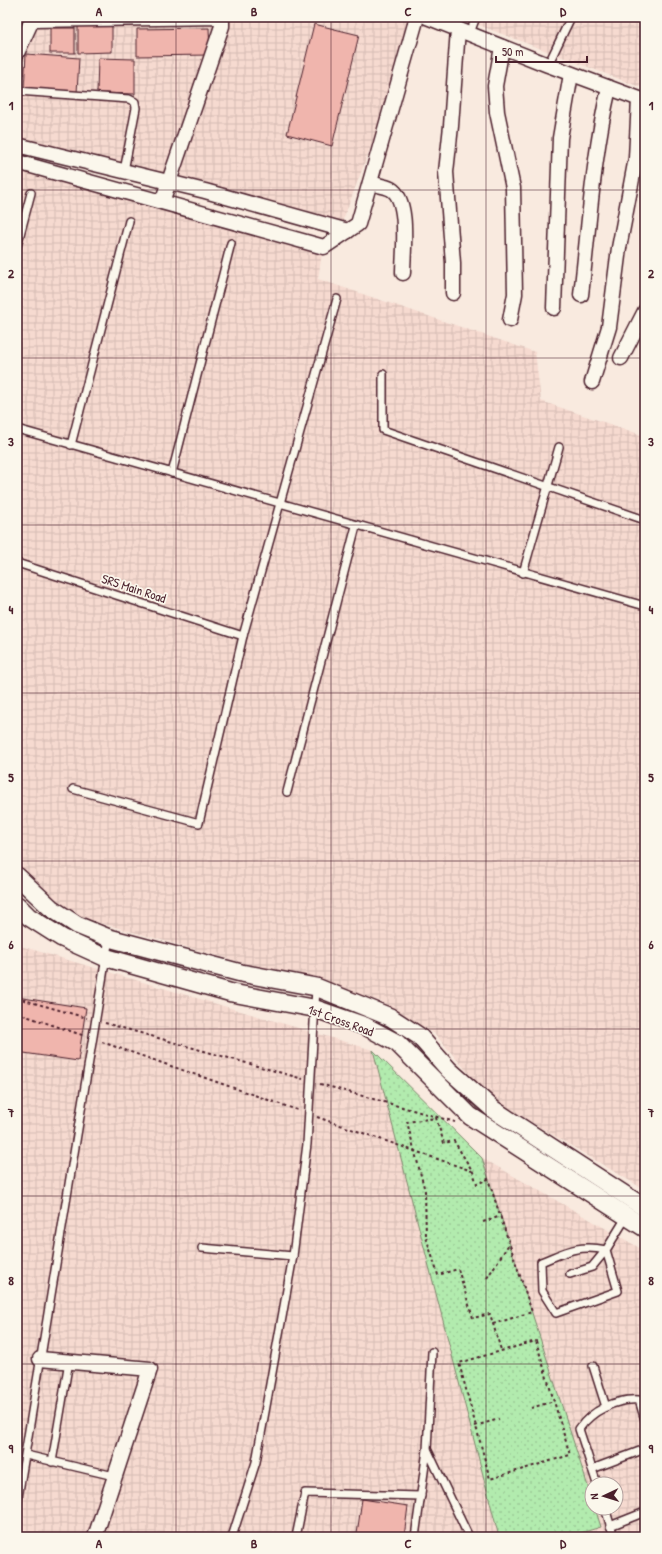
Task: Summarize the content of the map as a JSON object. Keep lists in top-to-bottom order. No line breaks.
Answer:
{"streets":{"street":["1st Cross Road"],"lane":["SRS Main Road"]},"scale_bar":"50 m","north":"left","grid":{"columns":["A","B","C","D"],"rows":["1","2","3","4","5","6","7","8","9"]}}
